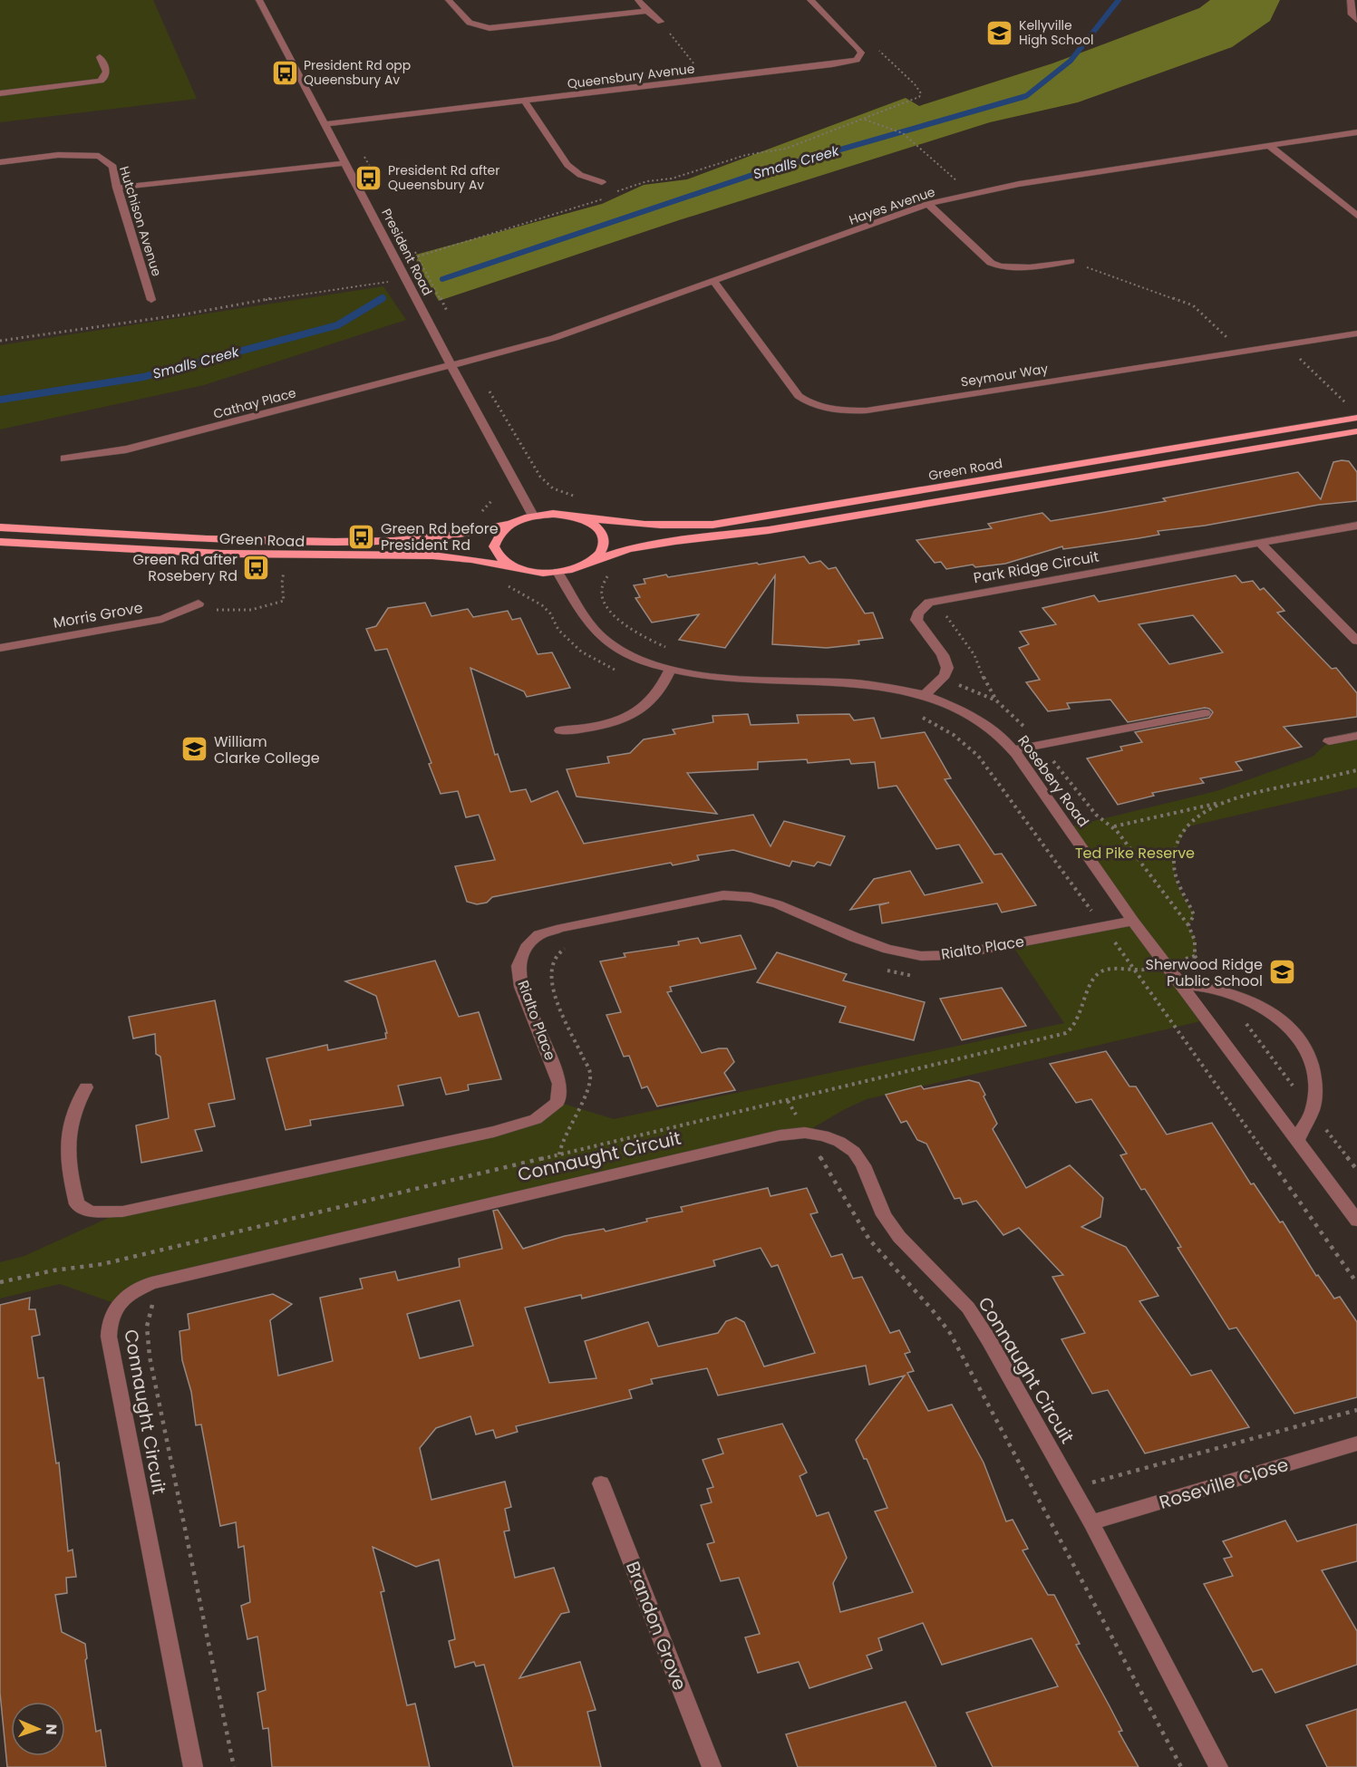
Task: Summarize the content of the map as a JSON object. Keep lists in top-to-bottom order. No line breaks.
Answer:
{"streets":{"main road":["Green Road"],"street":["Queensbury Avenue","Hayes Avenue","Hutchison Avenue","President Road","Seymour Way","Cathay Place","Park Ridge Circuit","Morris Grove","Rosebery Road","Rialto Place","Connaught Circuit","Roseville Close","Brandon Grove"]},"crossings":[["Queensbury Avenue","President Road"],["Hayes Avenue","President Road"],["Hayes Avenue","Seymour Way"],["Hayes Avenue","Cathay Place"],["President Road","Cathay Place"],["President Road","Green Road"],["Green Road","Rosebery Road"],["Rosebery Road","Rialto Place"],["Connaught Circuit","Roseville Close"]],"water":["Smalls Creek"],"parks":["Ted Pike Reserve"],"places":{"school or university":["Kellyville High School","William Clarke College","Sherwood Ridge Public School"],"bus stop":["President Rd opp Queensbury Av","President Rd after Queensbury Av","Green Rd before President Rd","Green Rd after Rosebery Rd"]},"north":"right"}
